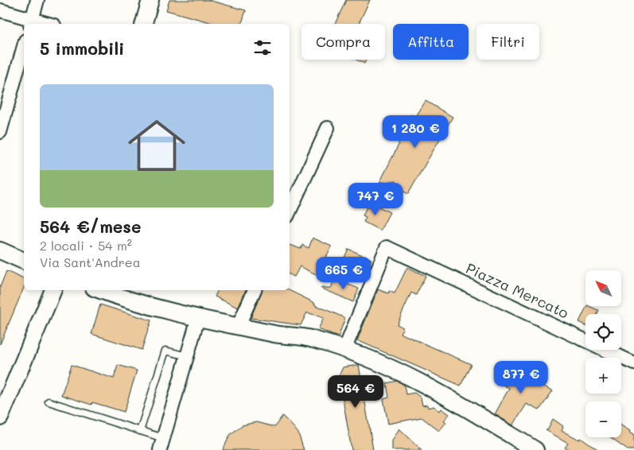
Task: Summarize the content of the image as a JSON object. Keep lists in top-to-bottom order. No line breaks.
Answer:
{"streets":{"street":["Piazza Mercato"]},"north":"top left","page":{"chip":["Compra","Affitta","Filtri"],"heading":"5 immobili","list":[{"name":"564 €/mese","note":"2 locali · 54 m² · Via Sant'Andrea"}],"price":["1 280 €","747 €","665 €","877 €","564 €"],"map_buttons":["+","−"]}}
